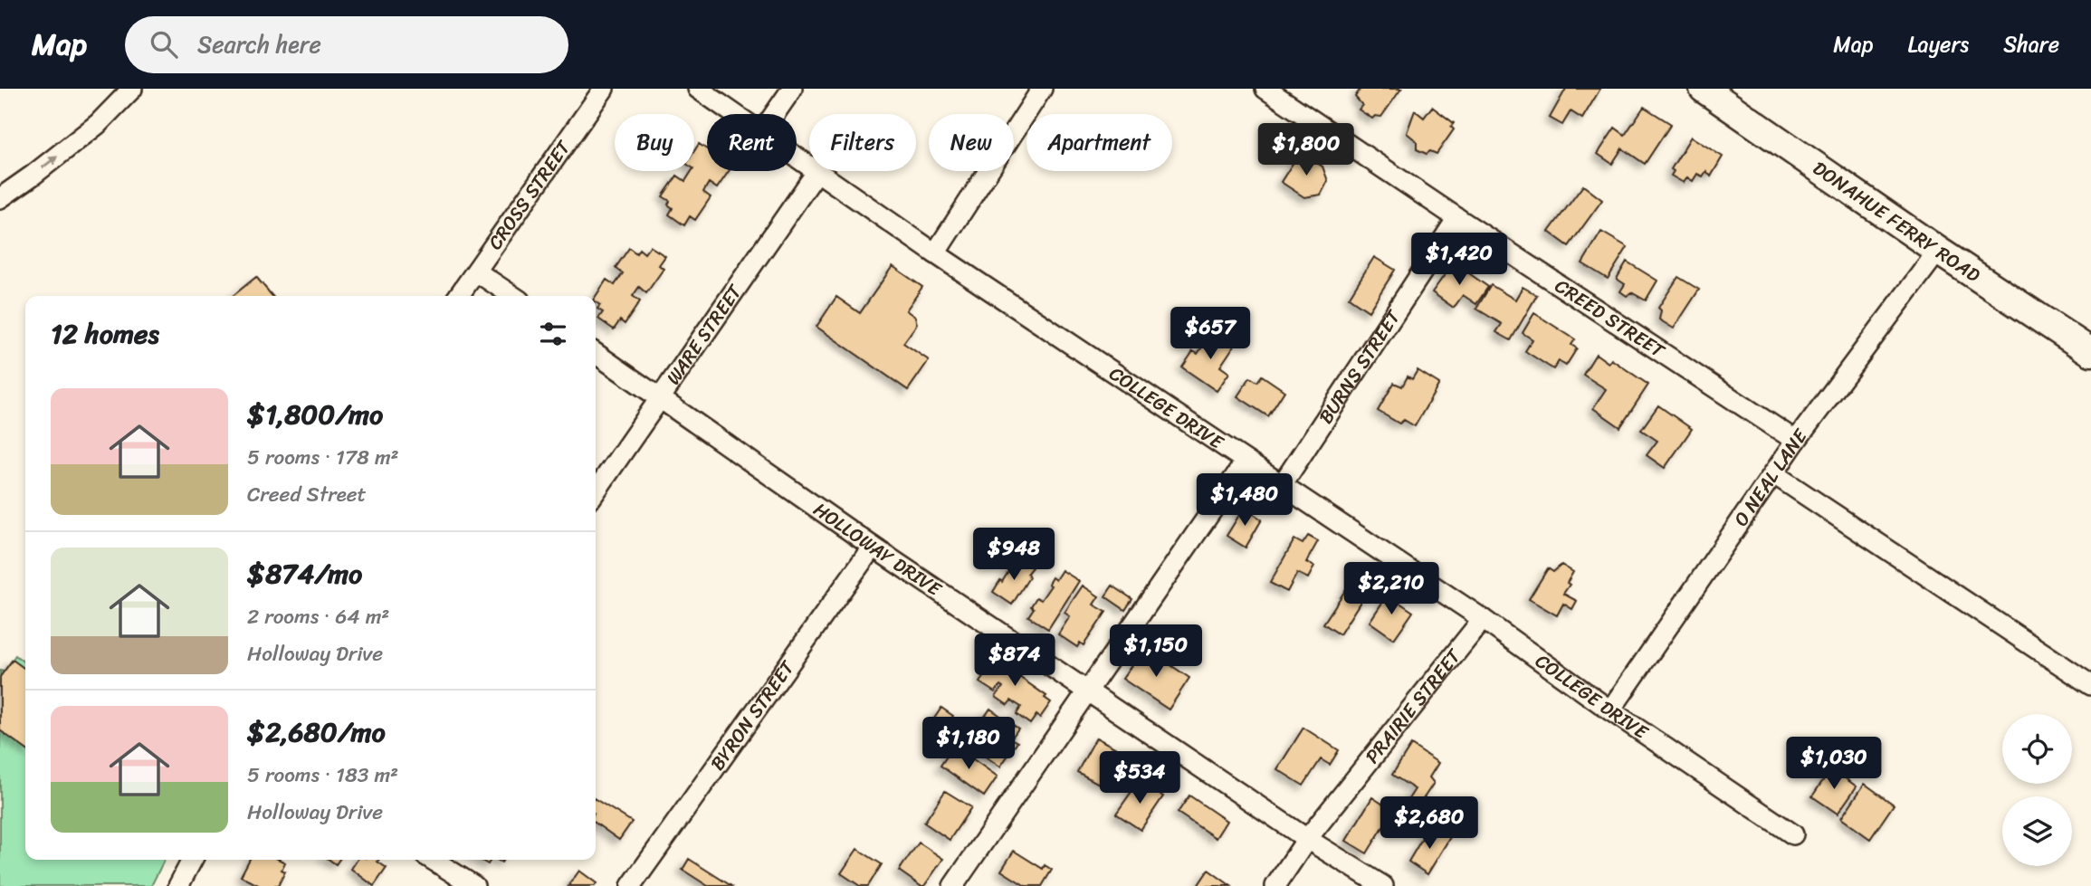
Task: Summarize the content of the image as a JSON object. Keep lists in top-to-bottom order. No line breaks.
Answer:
{"streets":{"main road":["DONAHUE FERRY ROAD"],"street":["CROSS STREET","CREED STREET","WARE STREET","BURNS STREET","COLLEGE DRIVE","O NEAL LANE","HOLLOWAY DRIVE","PRAIRIE STREET","BYRON STREET"]},"crossings":[["DONAHUE FERRY ROAD","O NEAL LANE"],["CREED STREET","BURNS STREET"],["CREED STREET","O NEAL LANE"],["WARE STREET","COLLEGE DRIVE"],["WARE STREET","HOLLOWAY DRIVE"],["BURNS STREET","COLLEGE DRIVE"],["COLLEGE DRIVE","O NEAL LANE"],["COLLEGE DRIVE","PRAIRIE STREET"],["HOLLOWAY DRIVE","PRAIRIE STREET"],["HOLLOWAY DRIVE","BYRON STREET"]],"page":{"header":"Map","search":"Search here","nav":["Map","Layers","Share"],"chip":["Buy","Rent","Filters","New","Apartment"],"price":["$1,800","$1,420","$657","$1,480","$948","$2,210","$1,150","$874","$1,180","$1,030","$534","$2,680"],"heading":"12 homes","list":[{"name":"$1,800/mo","note":"5 rooms · 178 m² · Creed Street"},{"name":"$874/mo","note":"2 rooms · 64 m² · Holloway Drive"},{"name":"$2,680/mo","note":"5 rooms · 183 m² · Holloway Drive"}]}}
